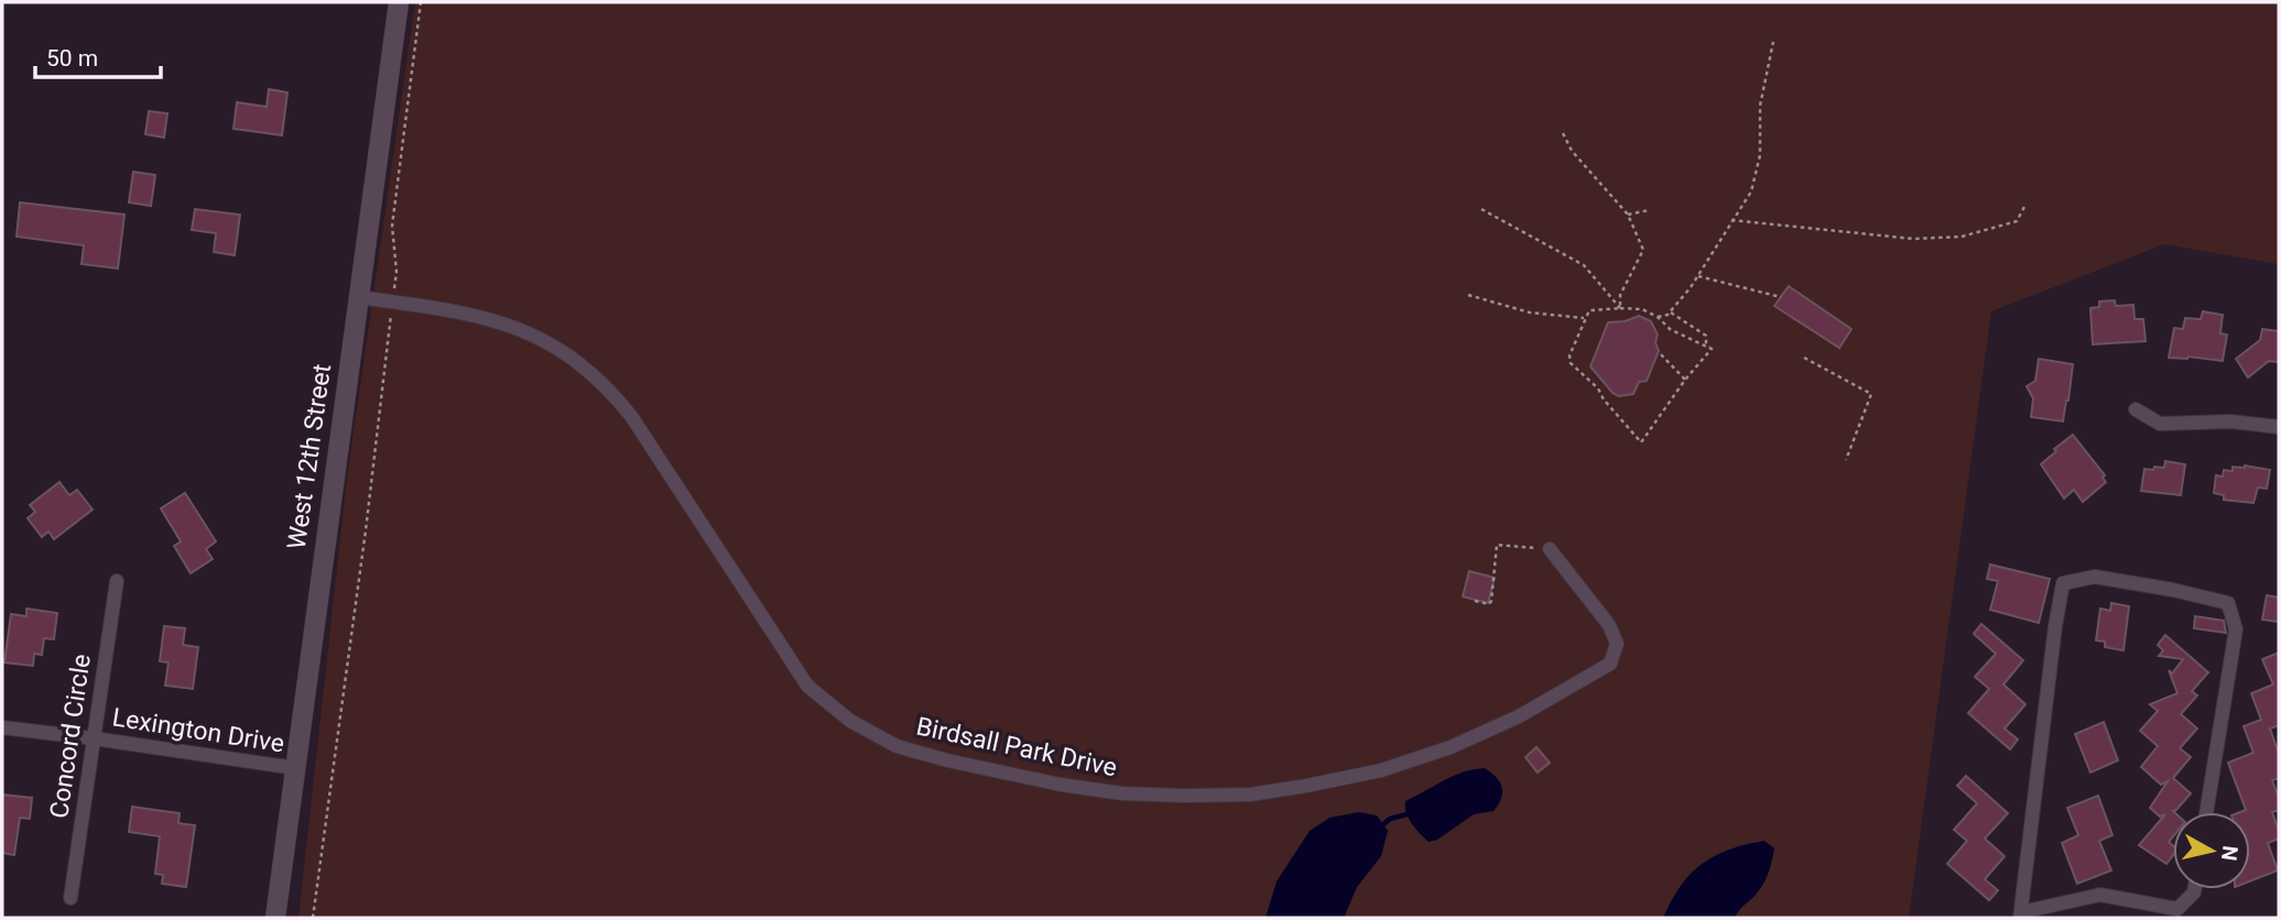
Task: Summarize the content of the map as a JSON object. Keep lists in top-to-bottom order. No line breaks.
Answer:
{"streets":{"main road":["West 12th Street"],"street":["Lexington Drive","Concord Circle","Birdsall Park Drive"]},"crossings":[["West 12th Street","Lexington Drive"],["West 12th Street","Birdsall Park Drive"],["Lexington Drive","Concord Circle"]],"scale_bar":"50 m","north":"right"}
